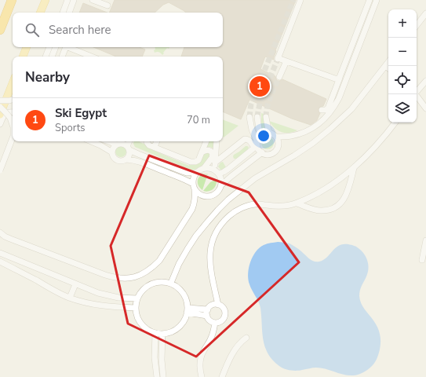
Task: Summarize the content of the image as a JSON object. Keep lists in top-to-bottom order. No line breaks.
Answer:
{"page":{"map_buttons":["+","−"],"search":"Search here","heading":"Nearby","pins":"1","list":[{"mark":"1","name":"Ski Egypt","note":"Sports","value":"70 m"}]}}
